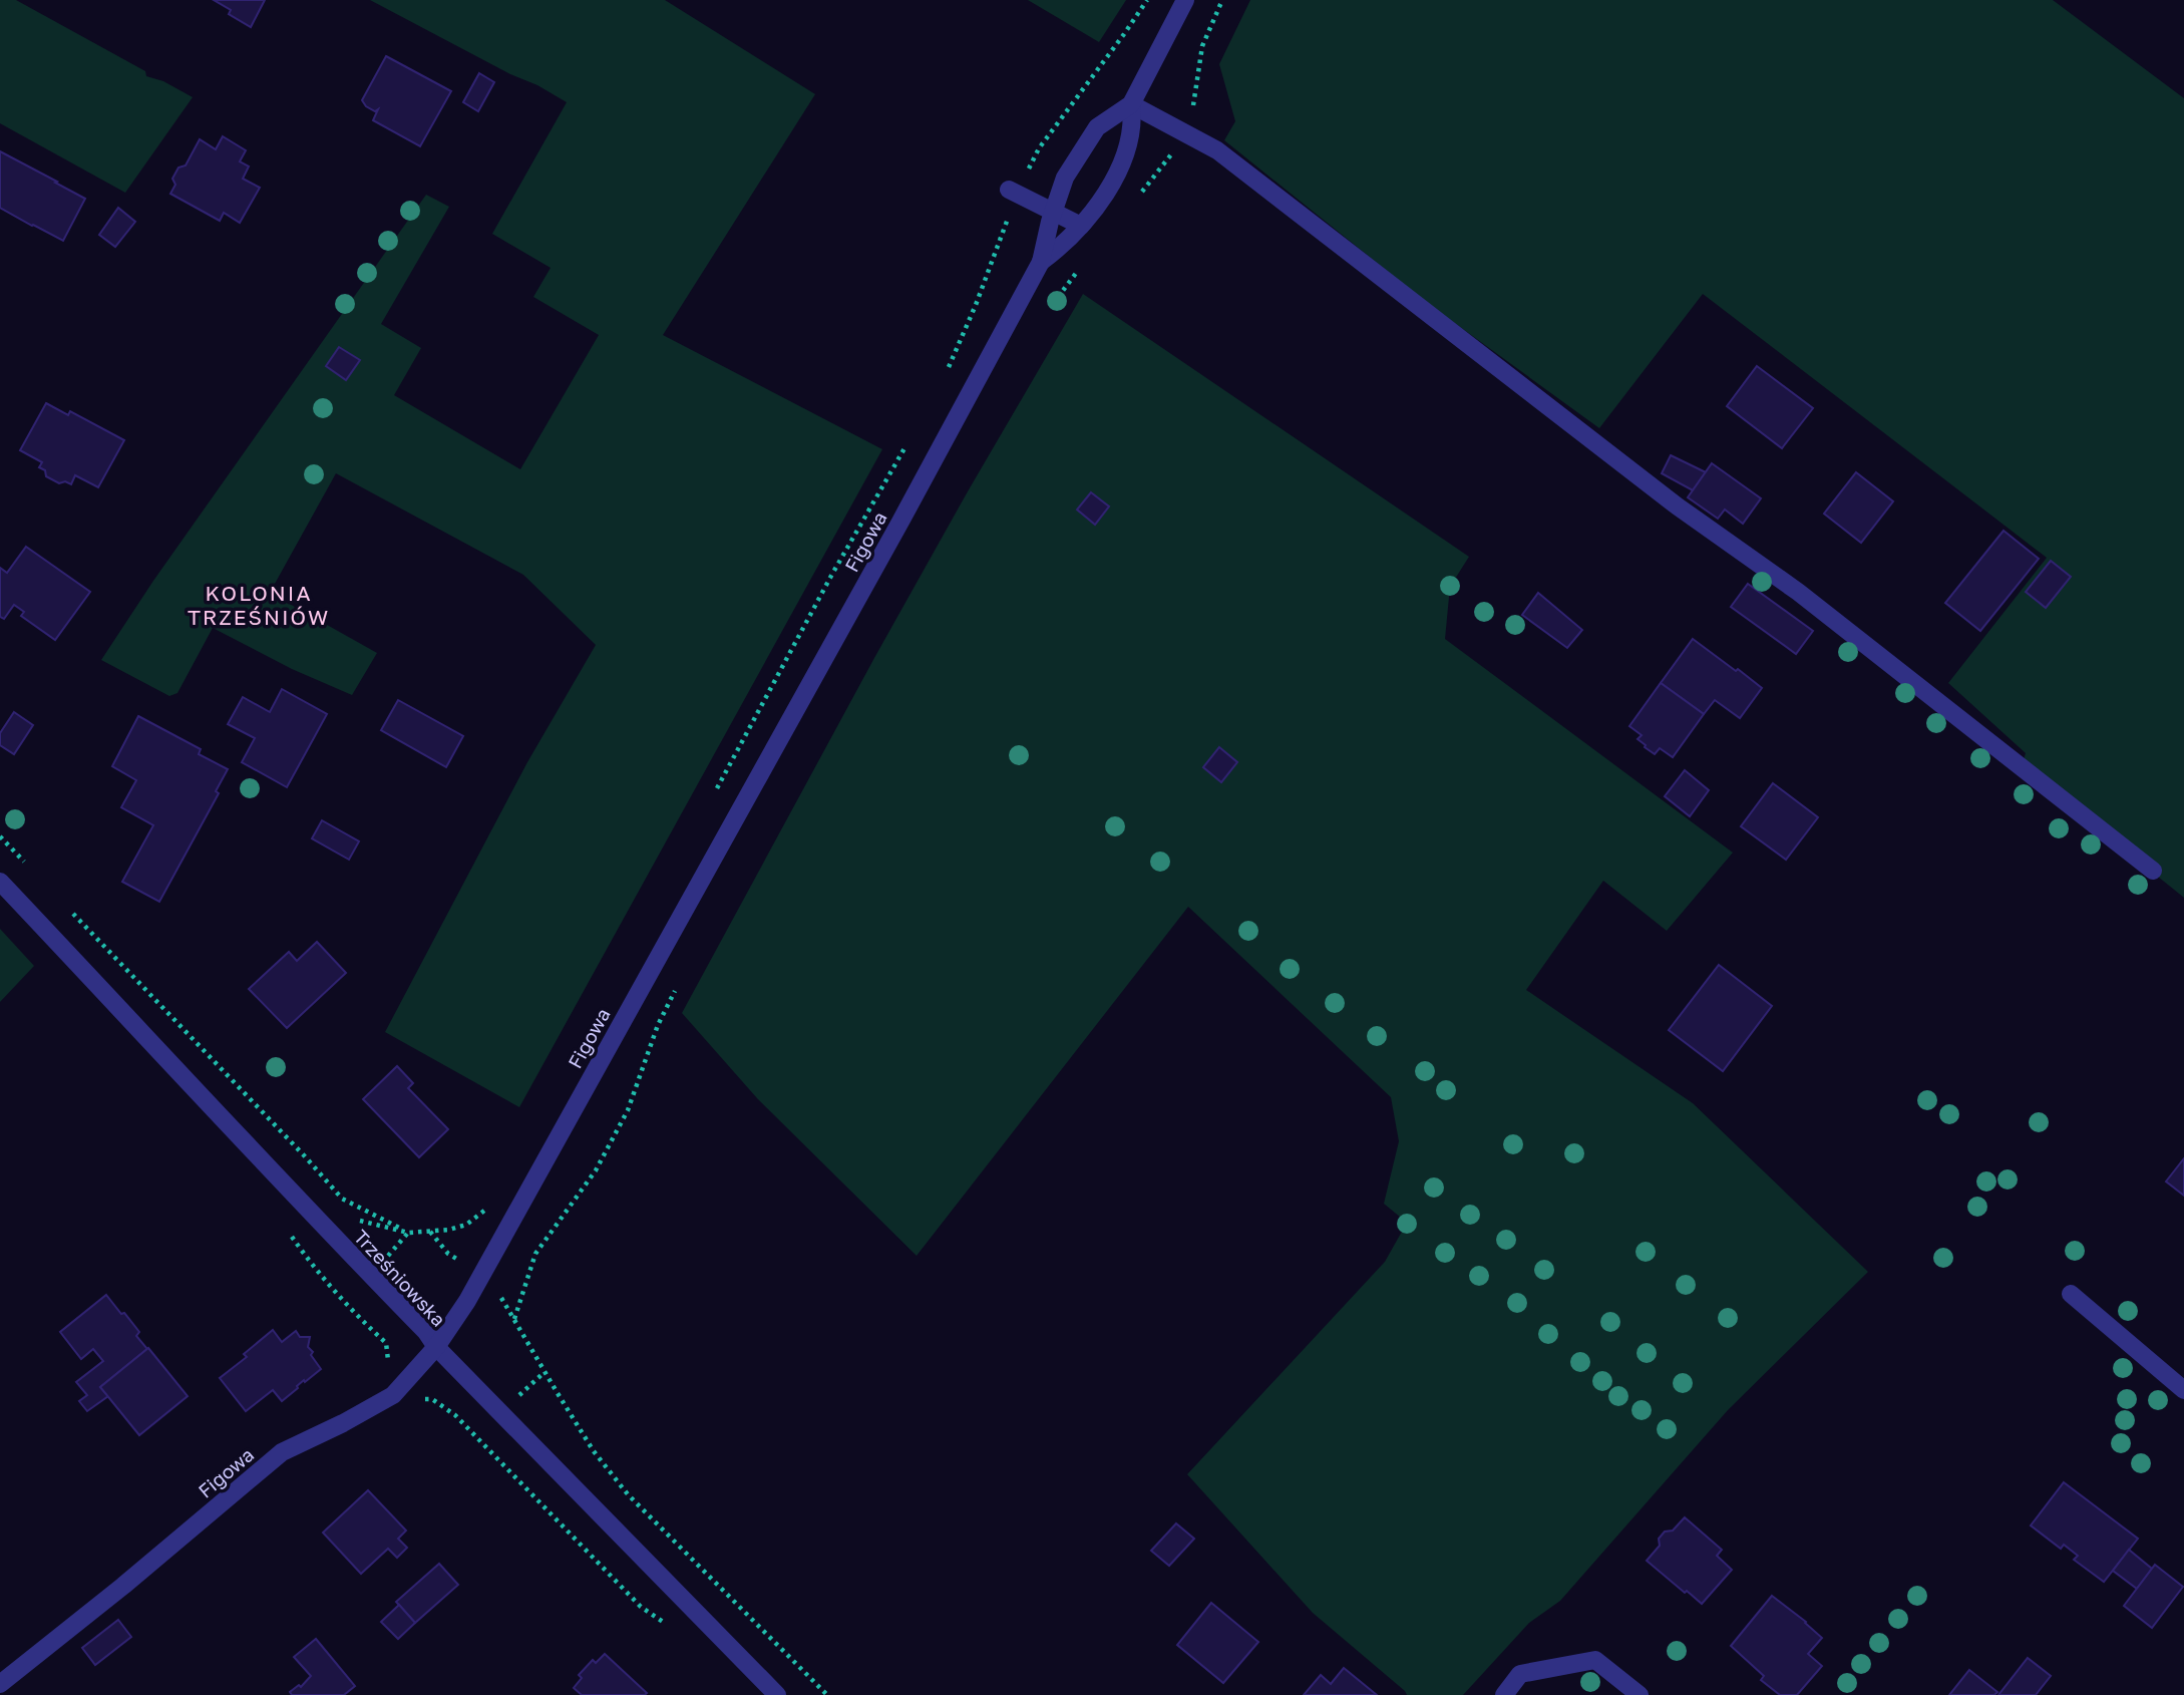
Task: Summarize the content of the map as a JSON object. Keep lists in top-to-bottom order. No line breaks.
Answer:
{"streets":{"street":["Figowa","Trześniowska"]},"crossings":[["Figowa","Trześniowska"]],"districts":["KOLONIA TRZEŚNIÓW"]}
